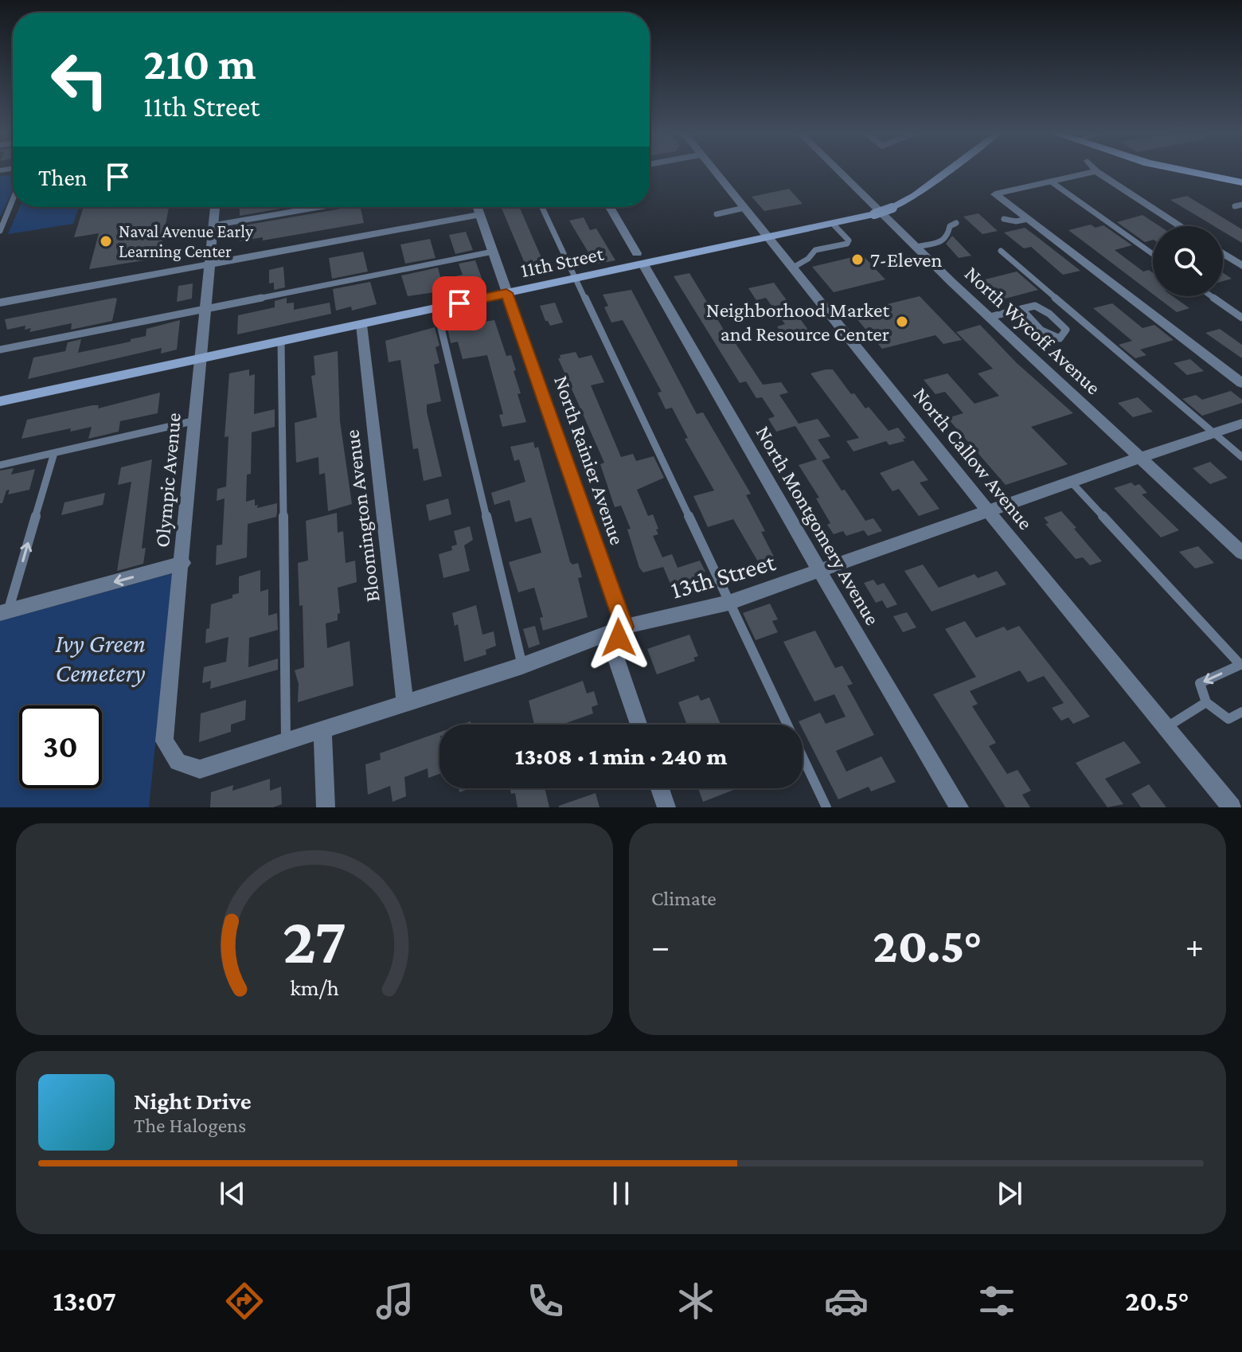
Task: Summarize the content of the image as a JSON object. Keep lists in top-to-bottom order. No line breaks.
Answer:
{"streets":{"main road":["11th Street"],"street":["North Wycoff Avenue","North Callow Avenue","North Rainier Avenue","Olympic Avenue","Bloomington Avenue","North Montgomery Avenue","13th Street"]},"crossings":[["11th Street","North Callow Avenue"],["11th Street","North Rainier Avenue"],["11th Street","Olympic Avenue"],["11th Street","Bloomington Avenue"],["11th Street","North Montgomery Avenue"],["North Wycoff Avenue","13th Street"],["North Callow Avenue","13th Street"],["North Rainier Avenue","13th Street"],["Olympic Avenue","13th Street"],["Bloomington Avenue","13th Street"],["North Montgomery Avenue","13th Street"]],"parks":["Ivy Green Cemetery"],"places":["Naval Avenue Early Learning Center","7-Eleven","Neighborhood Market and Resource Center"],"page":{"turn":["210 m","11th Street"],"then":"Then","limit":"30","trip":"13:08 · 1 min · 240 m","tile":"Climate","heat":["−","20.5°","+"],"song":["Night Drive","The Halogens"],"tabs":["13:07","20.5°"],"gauge":["27","km/h"]}}
